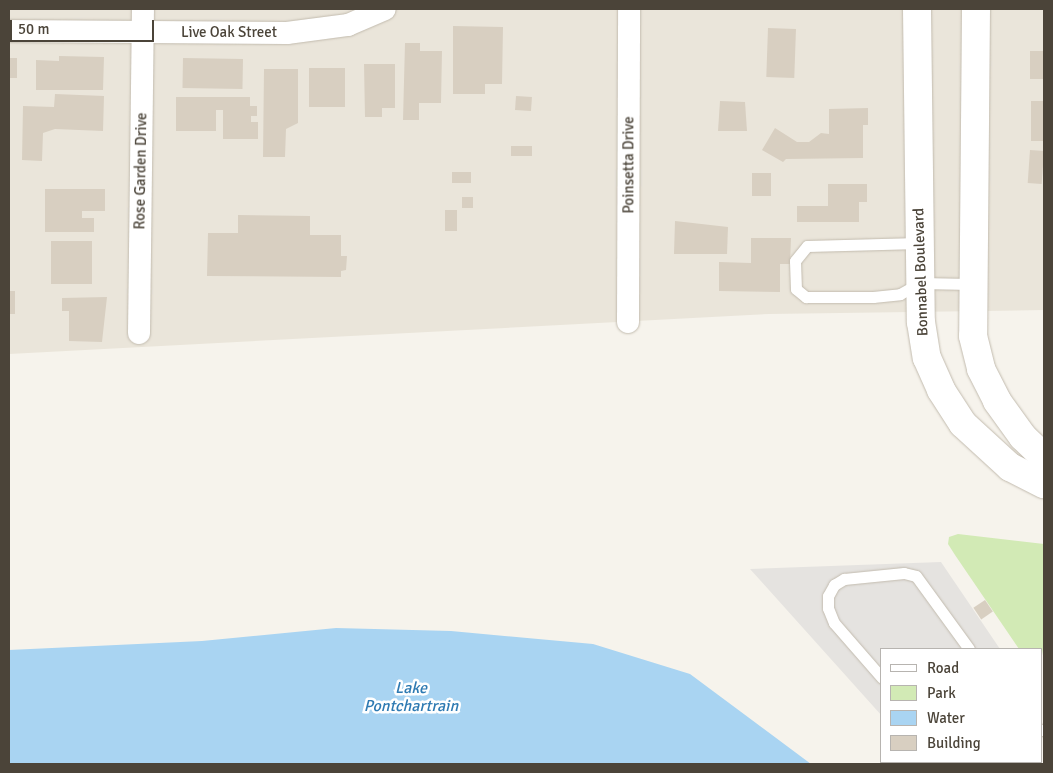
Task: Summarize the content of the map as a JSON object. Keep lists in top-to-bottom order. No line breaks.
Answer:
{"streets":{"street":["Live Oak Street","Poinsetta Drive","Rose Garden Drive","Bonnabel Boulevard"]},"crossings":[["Live Oak Street","Rose Garden Drive"]],"water":["Lake Pontchartrain"],"legend":["Road","Park","Water","Building"],"scale_bar":"50 m"}
